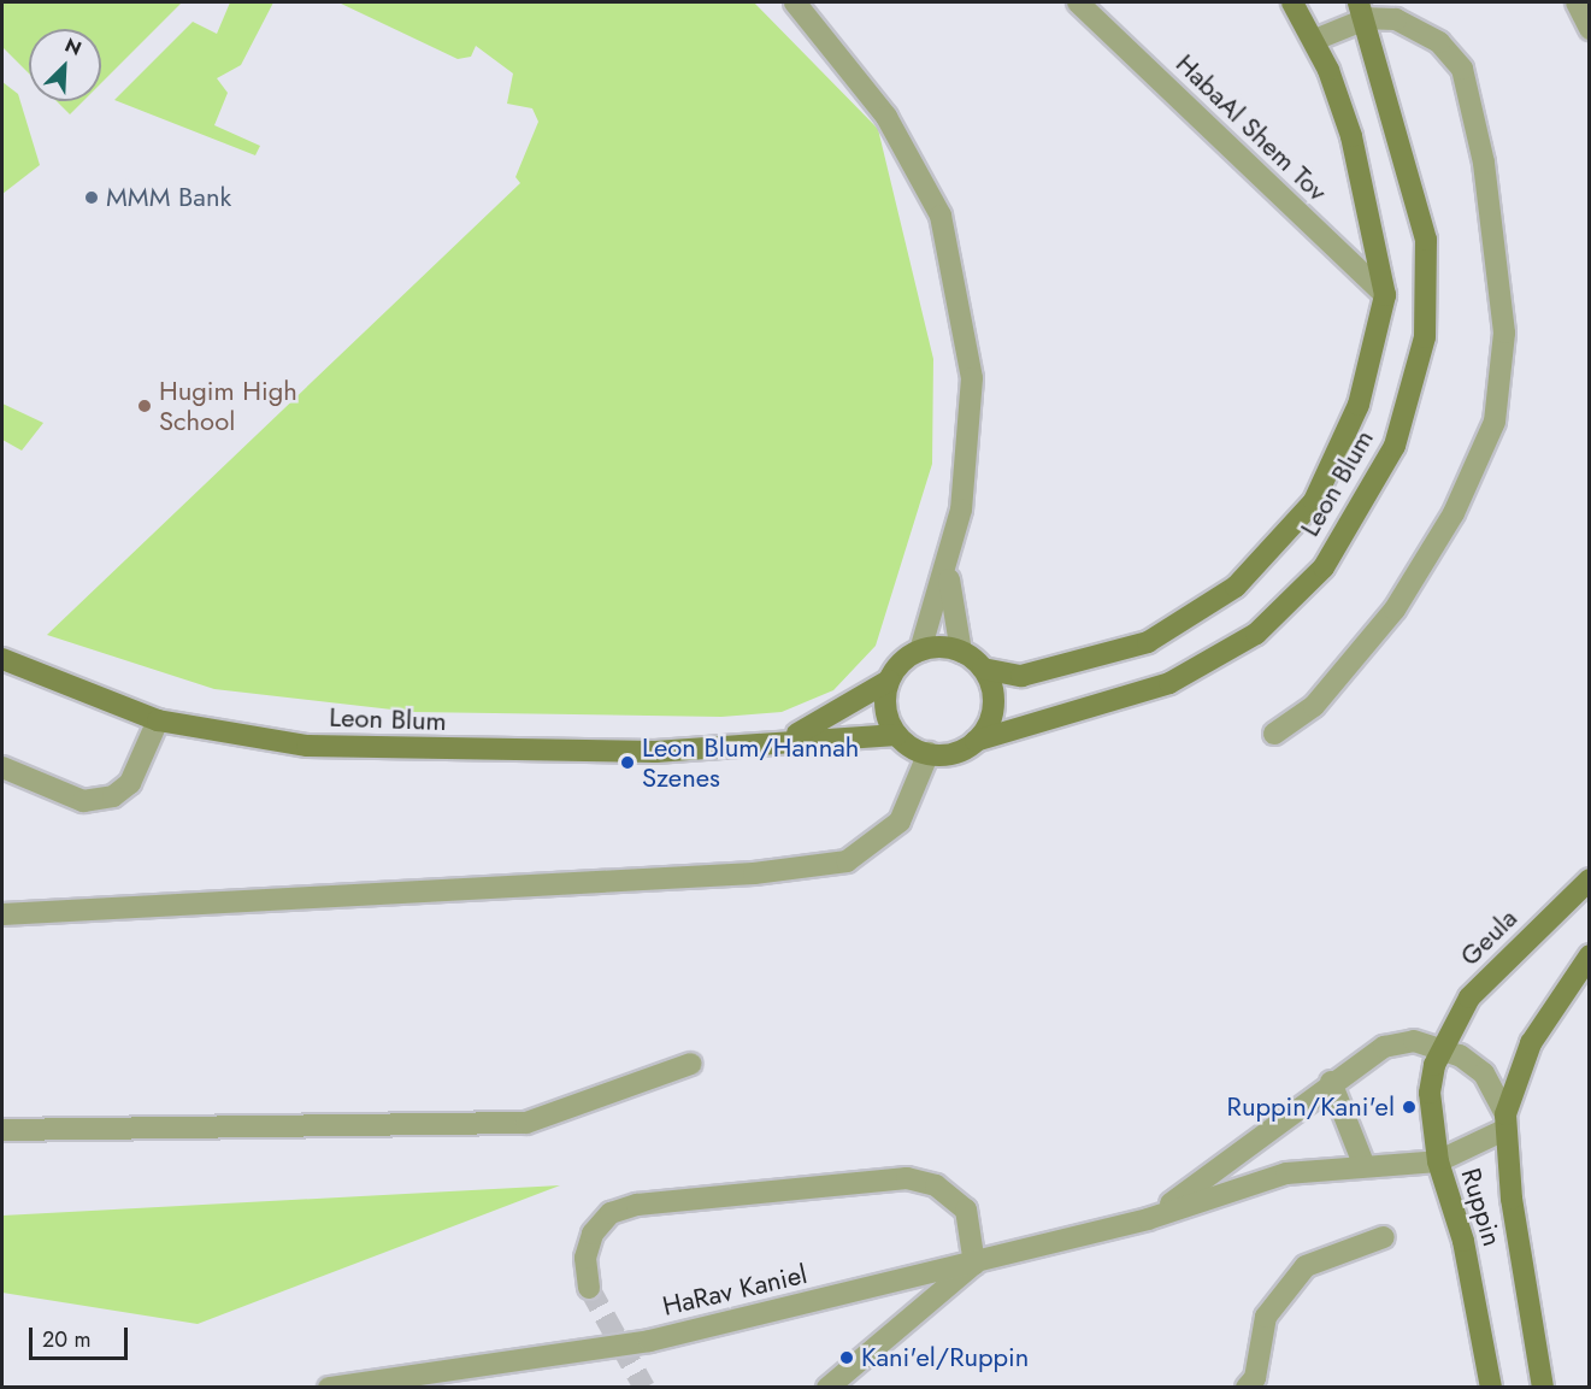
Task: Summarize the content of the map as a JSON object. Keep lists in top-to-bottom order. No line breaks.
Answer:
{"streets":{"street":["HabaAl Shem Tov","Leon Blum","Geula","Ruppin","HaRav Kaniel"]},"crossings":[["HabaAl Shem Tov","Leon Blum"],["Geula","Ruppin"],["Geula","HaRav Kaniel"],["Ruppin","HaRav Kaniel"]],"places":["MMM Bank","Hugim High School","Leon Blum/Hannah Szenes","Ruppin/Kani'el","Kani'el/Ruppin"],"scale_bar":"20 m","north":"top right"}
